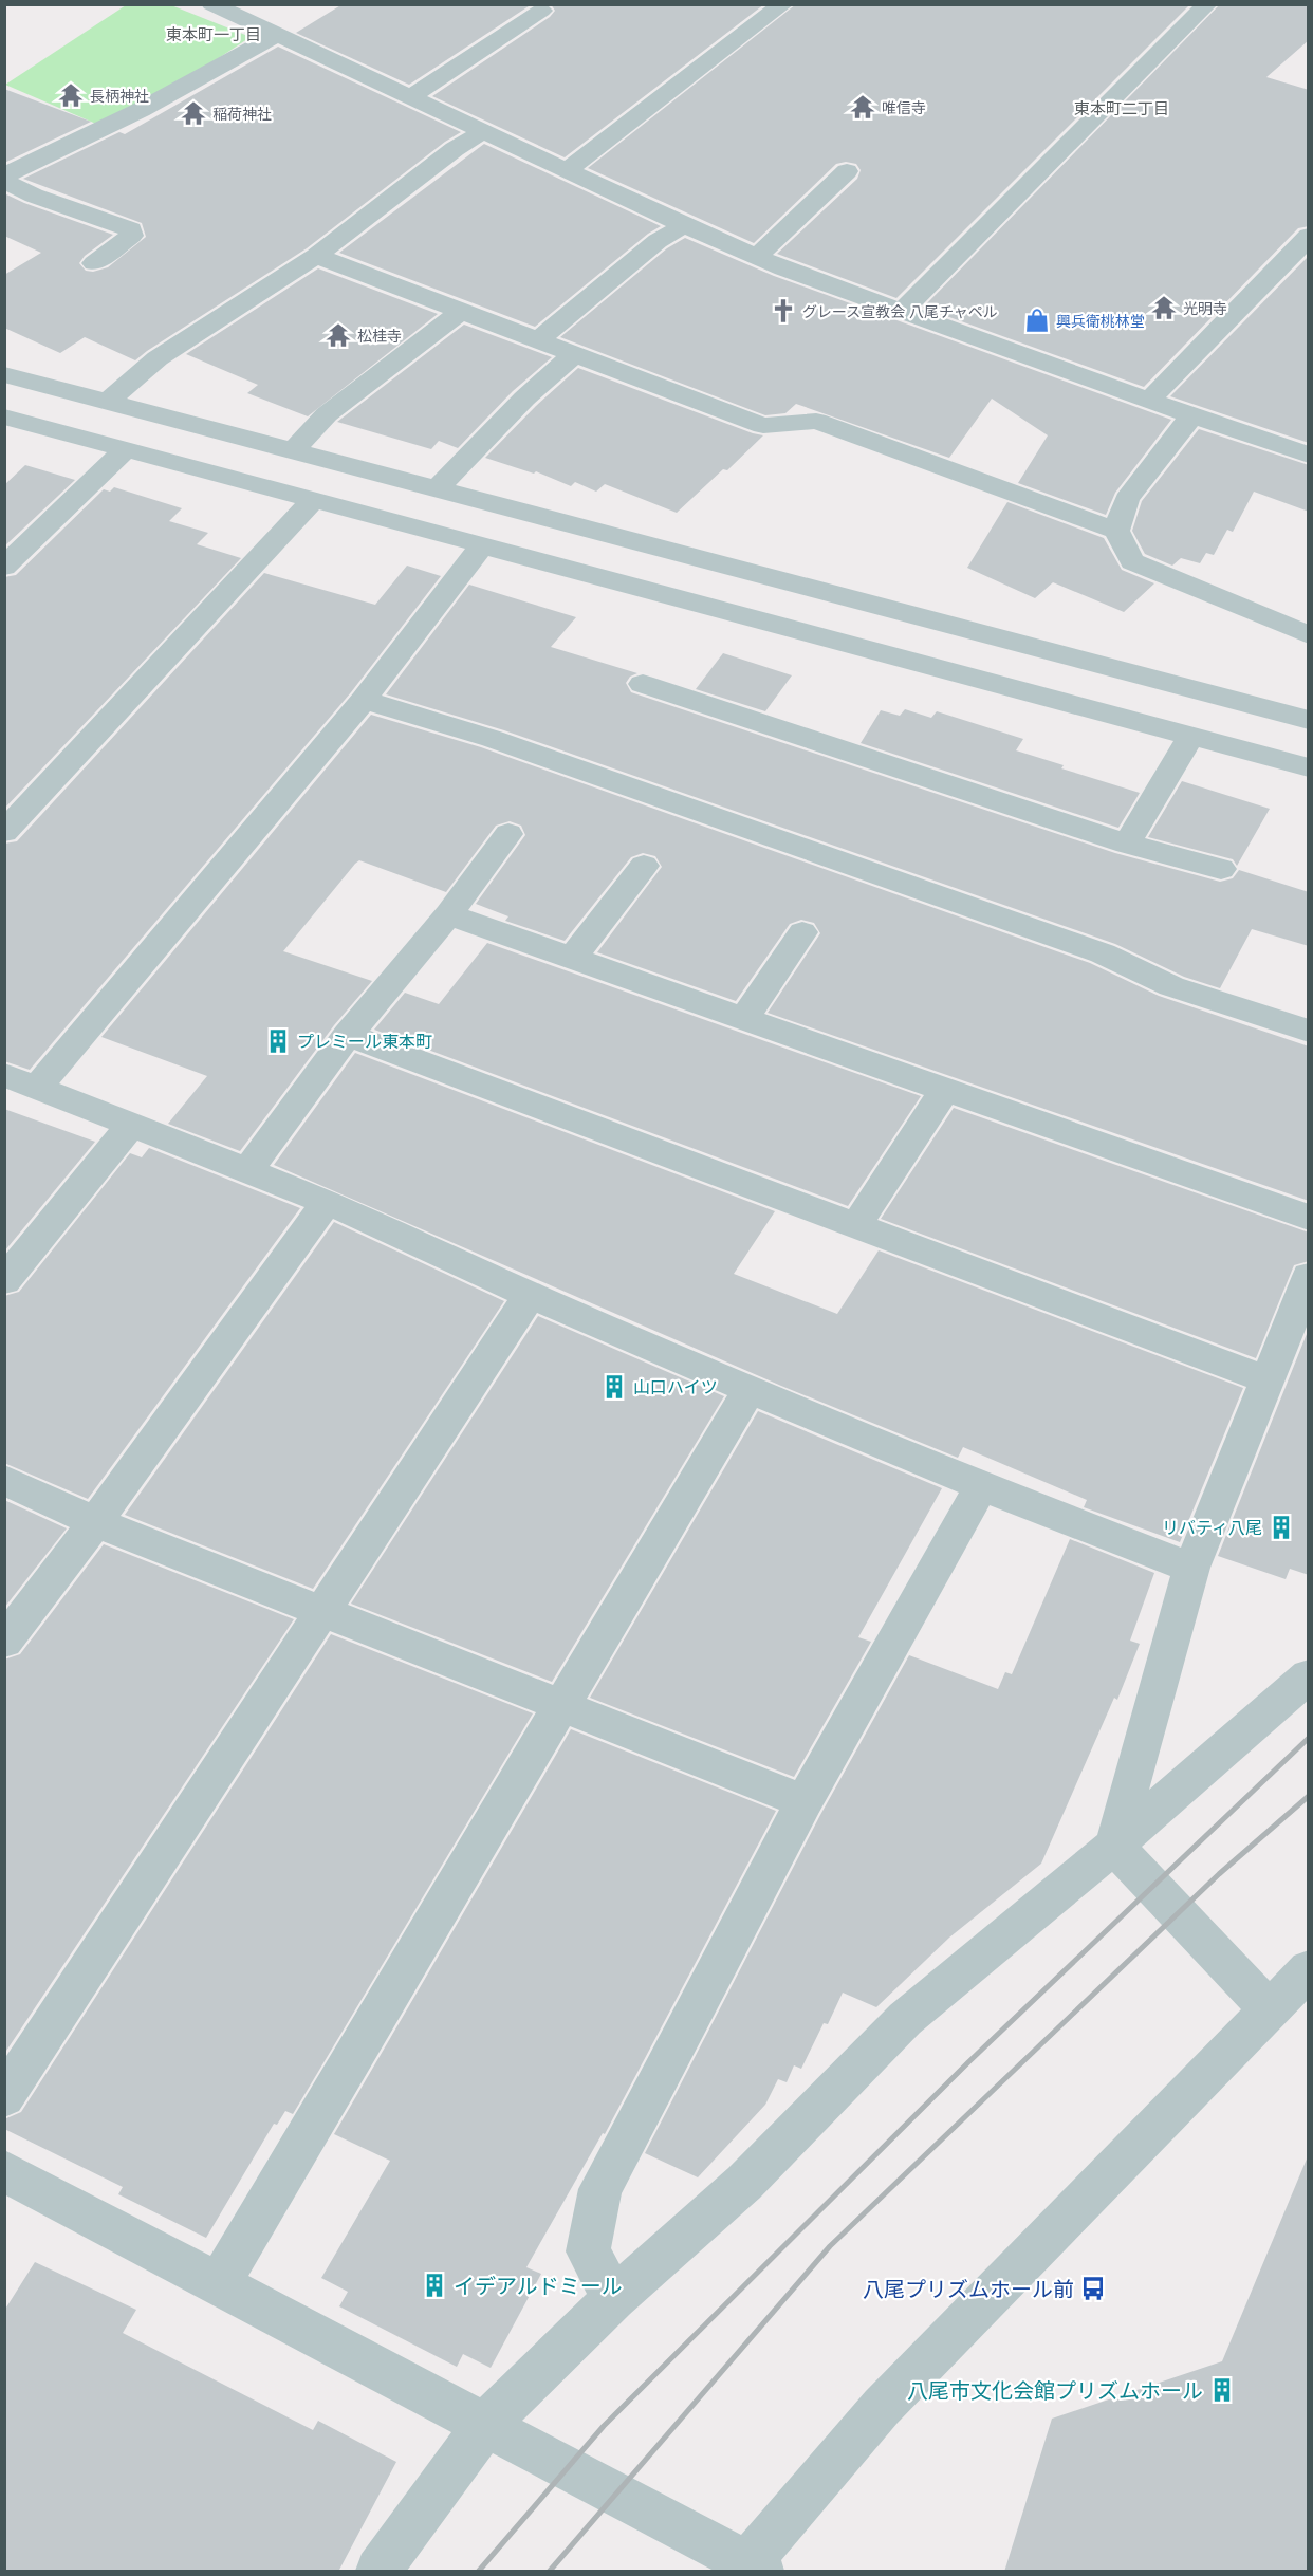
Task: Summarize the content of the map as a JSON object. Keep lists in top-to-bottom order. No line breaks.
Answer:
{"districts":["東本町一丁目","東本町二丁目"],"places":{"temple":["長柄神社","唯信寺","稲荷神社","光明寺","松桂寺"],"church":["グレース宣教会 八尾チャペル"],"shop":["興兵衛桃林堂"],"building":["プレミール東本町","山口ハイツ","リバティ八尾","イデアルドミール","八尾市文化会館プリズムホール"],"bus stop":["八尾プリズムホール前"]}}
